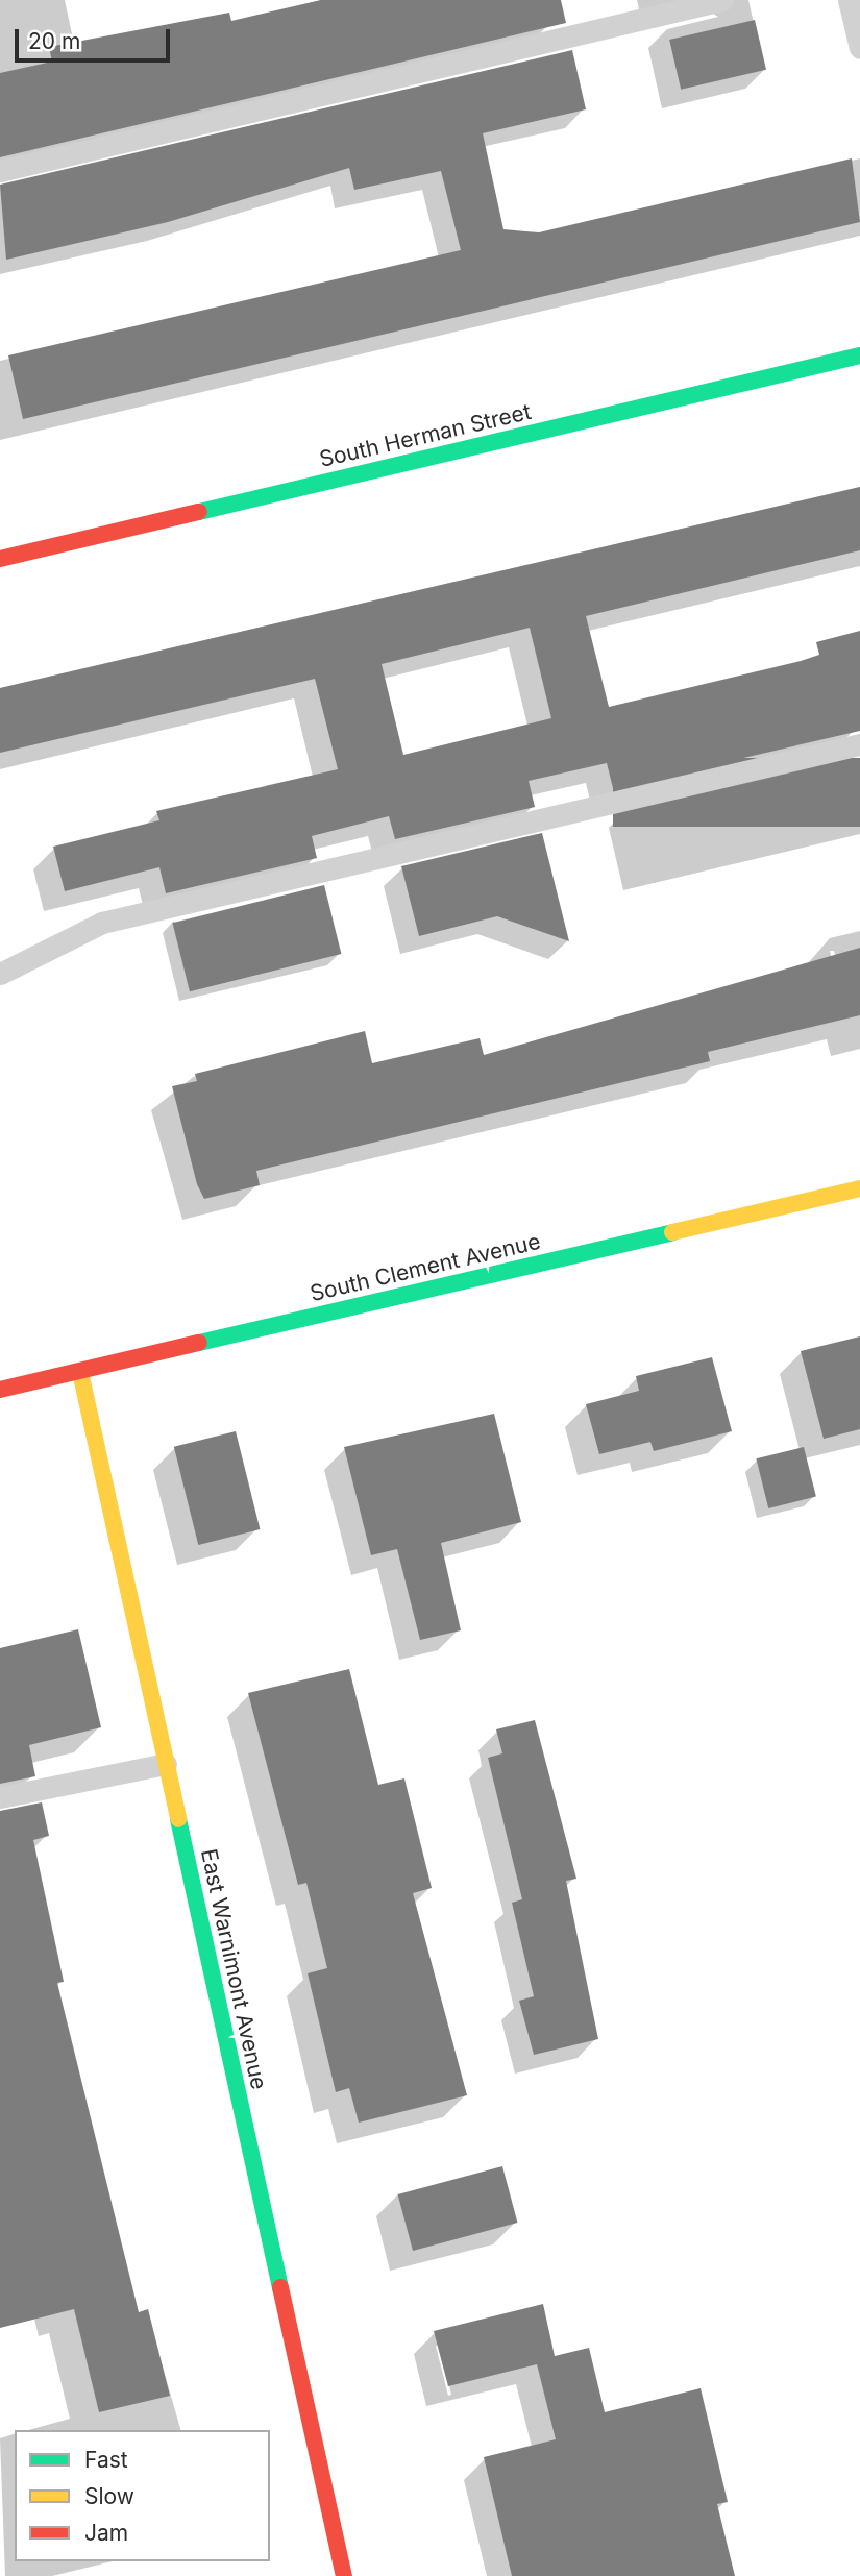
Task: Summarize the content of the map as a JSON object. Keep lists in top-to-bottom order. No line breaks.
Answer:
{"streets":{"street":["South Herman Street","South Clement Avenue","East Warnimont Avenue"]},"crossings":[["South Clement Avenue","East Warnimont Avenue"]],"legend":["Fast","Slow","Jam"],"scale_bar":"20 m"}
